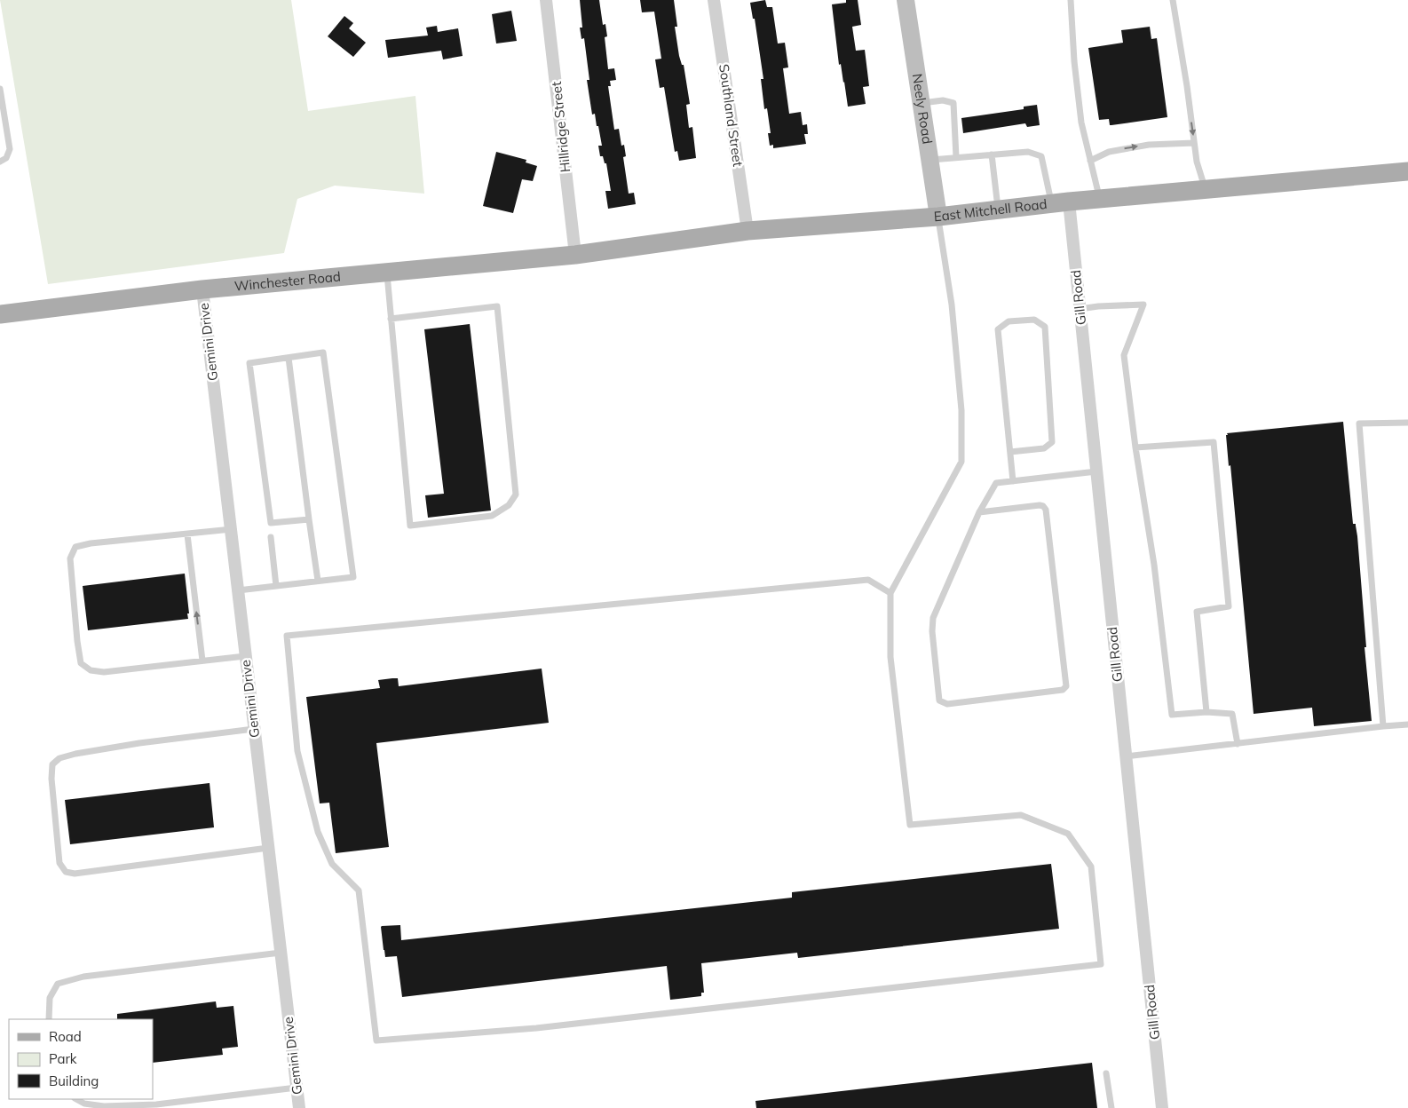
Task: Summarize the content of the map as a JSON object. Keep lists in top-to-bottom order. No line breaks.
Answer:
{"streets":{"main road":["East Mitchell Road","Winchester Road"],"street":["Neely Road","Southland Street","Hillridge Street","Gill Road","Gemini Drive"]},"crossings":[["Neely Road","East Mitchell Road"],["Southland Street","East Mitchell Road"],["Hillridge Street","East Mitchell Road"],["Hillridge Street","Winchester Road"],["East Mitchell Road","Winchester Road"],["East Mitchell Road","Gill Road"],["Winchester Road","Gemini Drive"]],"legend":["Road","Park","Building"]}
